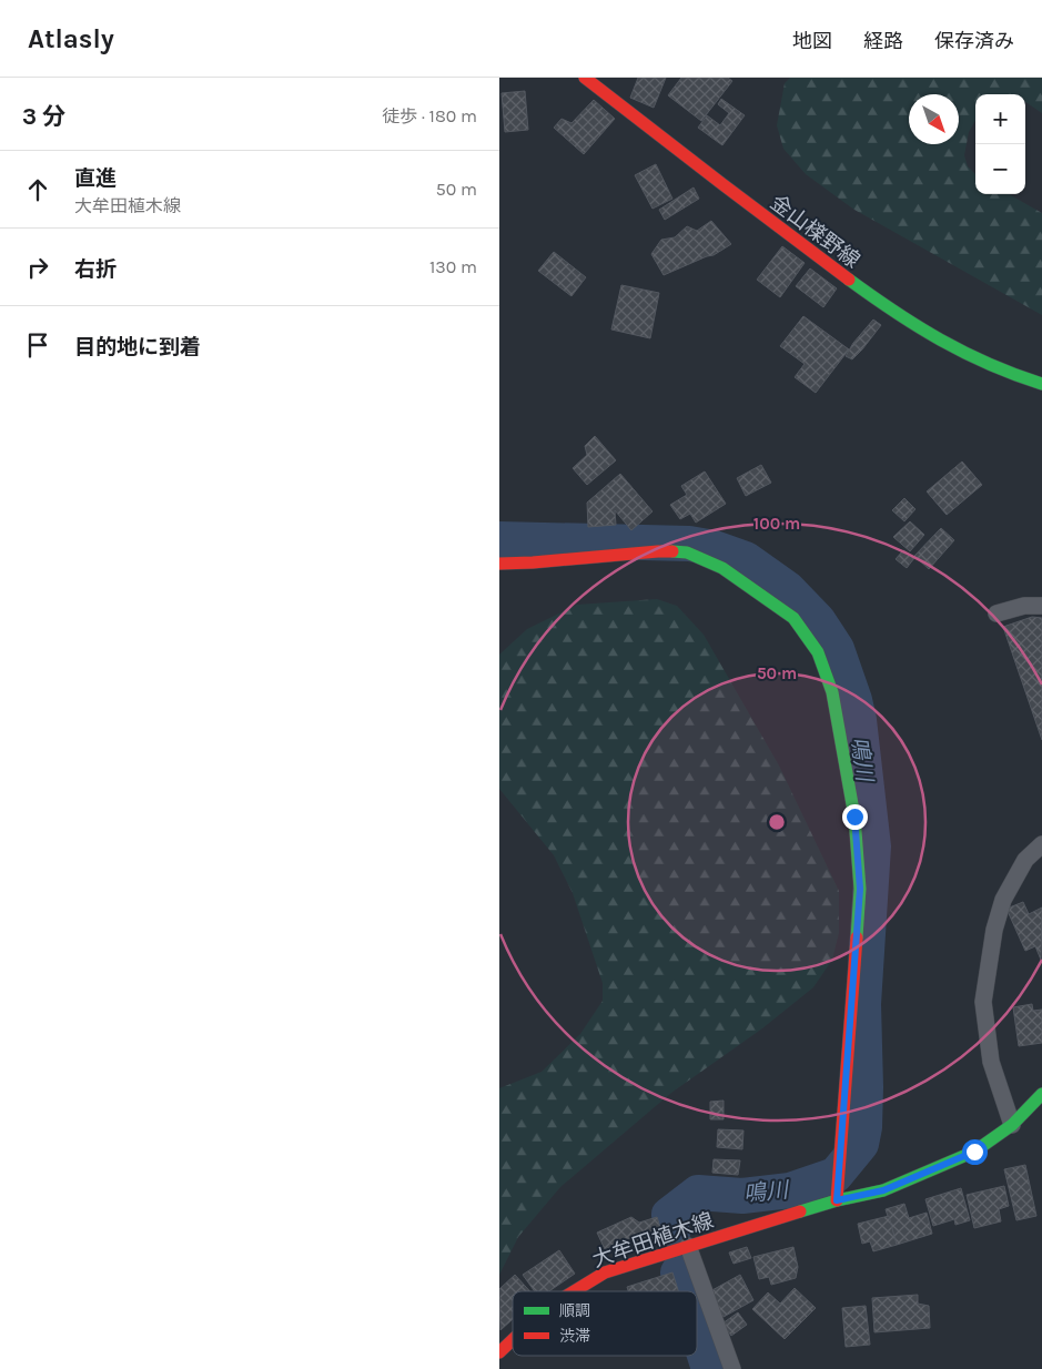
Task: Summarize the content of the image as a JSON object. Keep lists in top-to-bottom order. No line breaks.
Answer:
{"streets":{"main road":["金山檪野線","大牟田植木線"]},"water":["鳴川"],"legend":["順調","渋滞"],"north":"bottom right","page":{"header":"Atlasly","nav":["地図","経路","保存済み"],"heading":["3 分","徒歩 · 180 m"],"map_buttons":["+","−"],"list":[["直進","大牟田植木線","50 m"],["右折","130 m"],"目的地に到着"]},"rings":["100 m","50 m"]}
